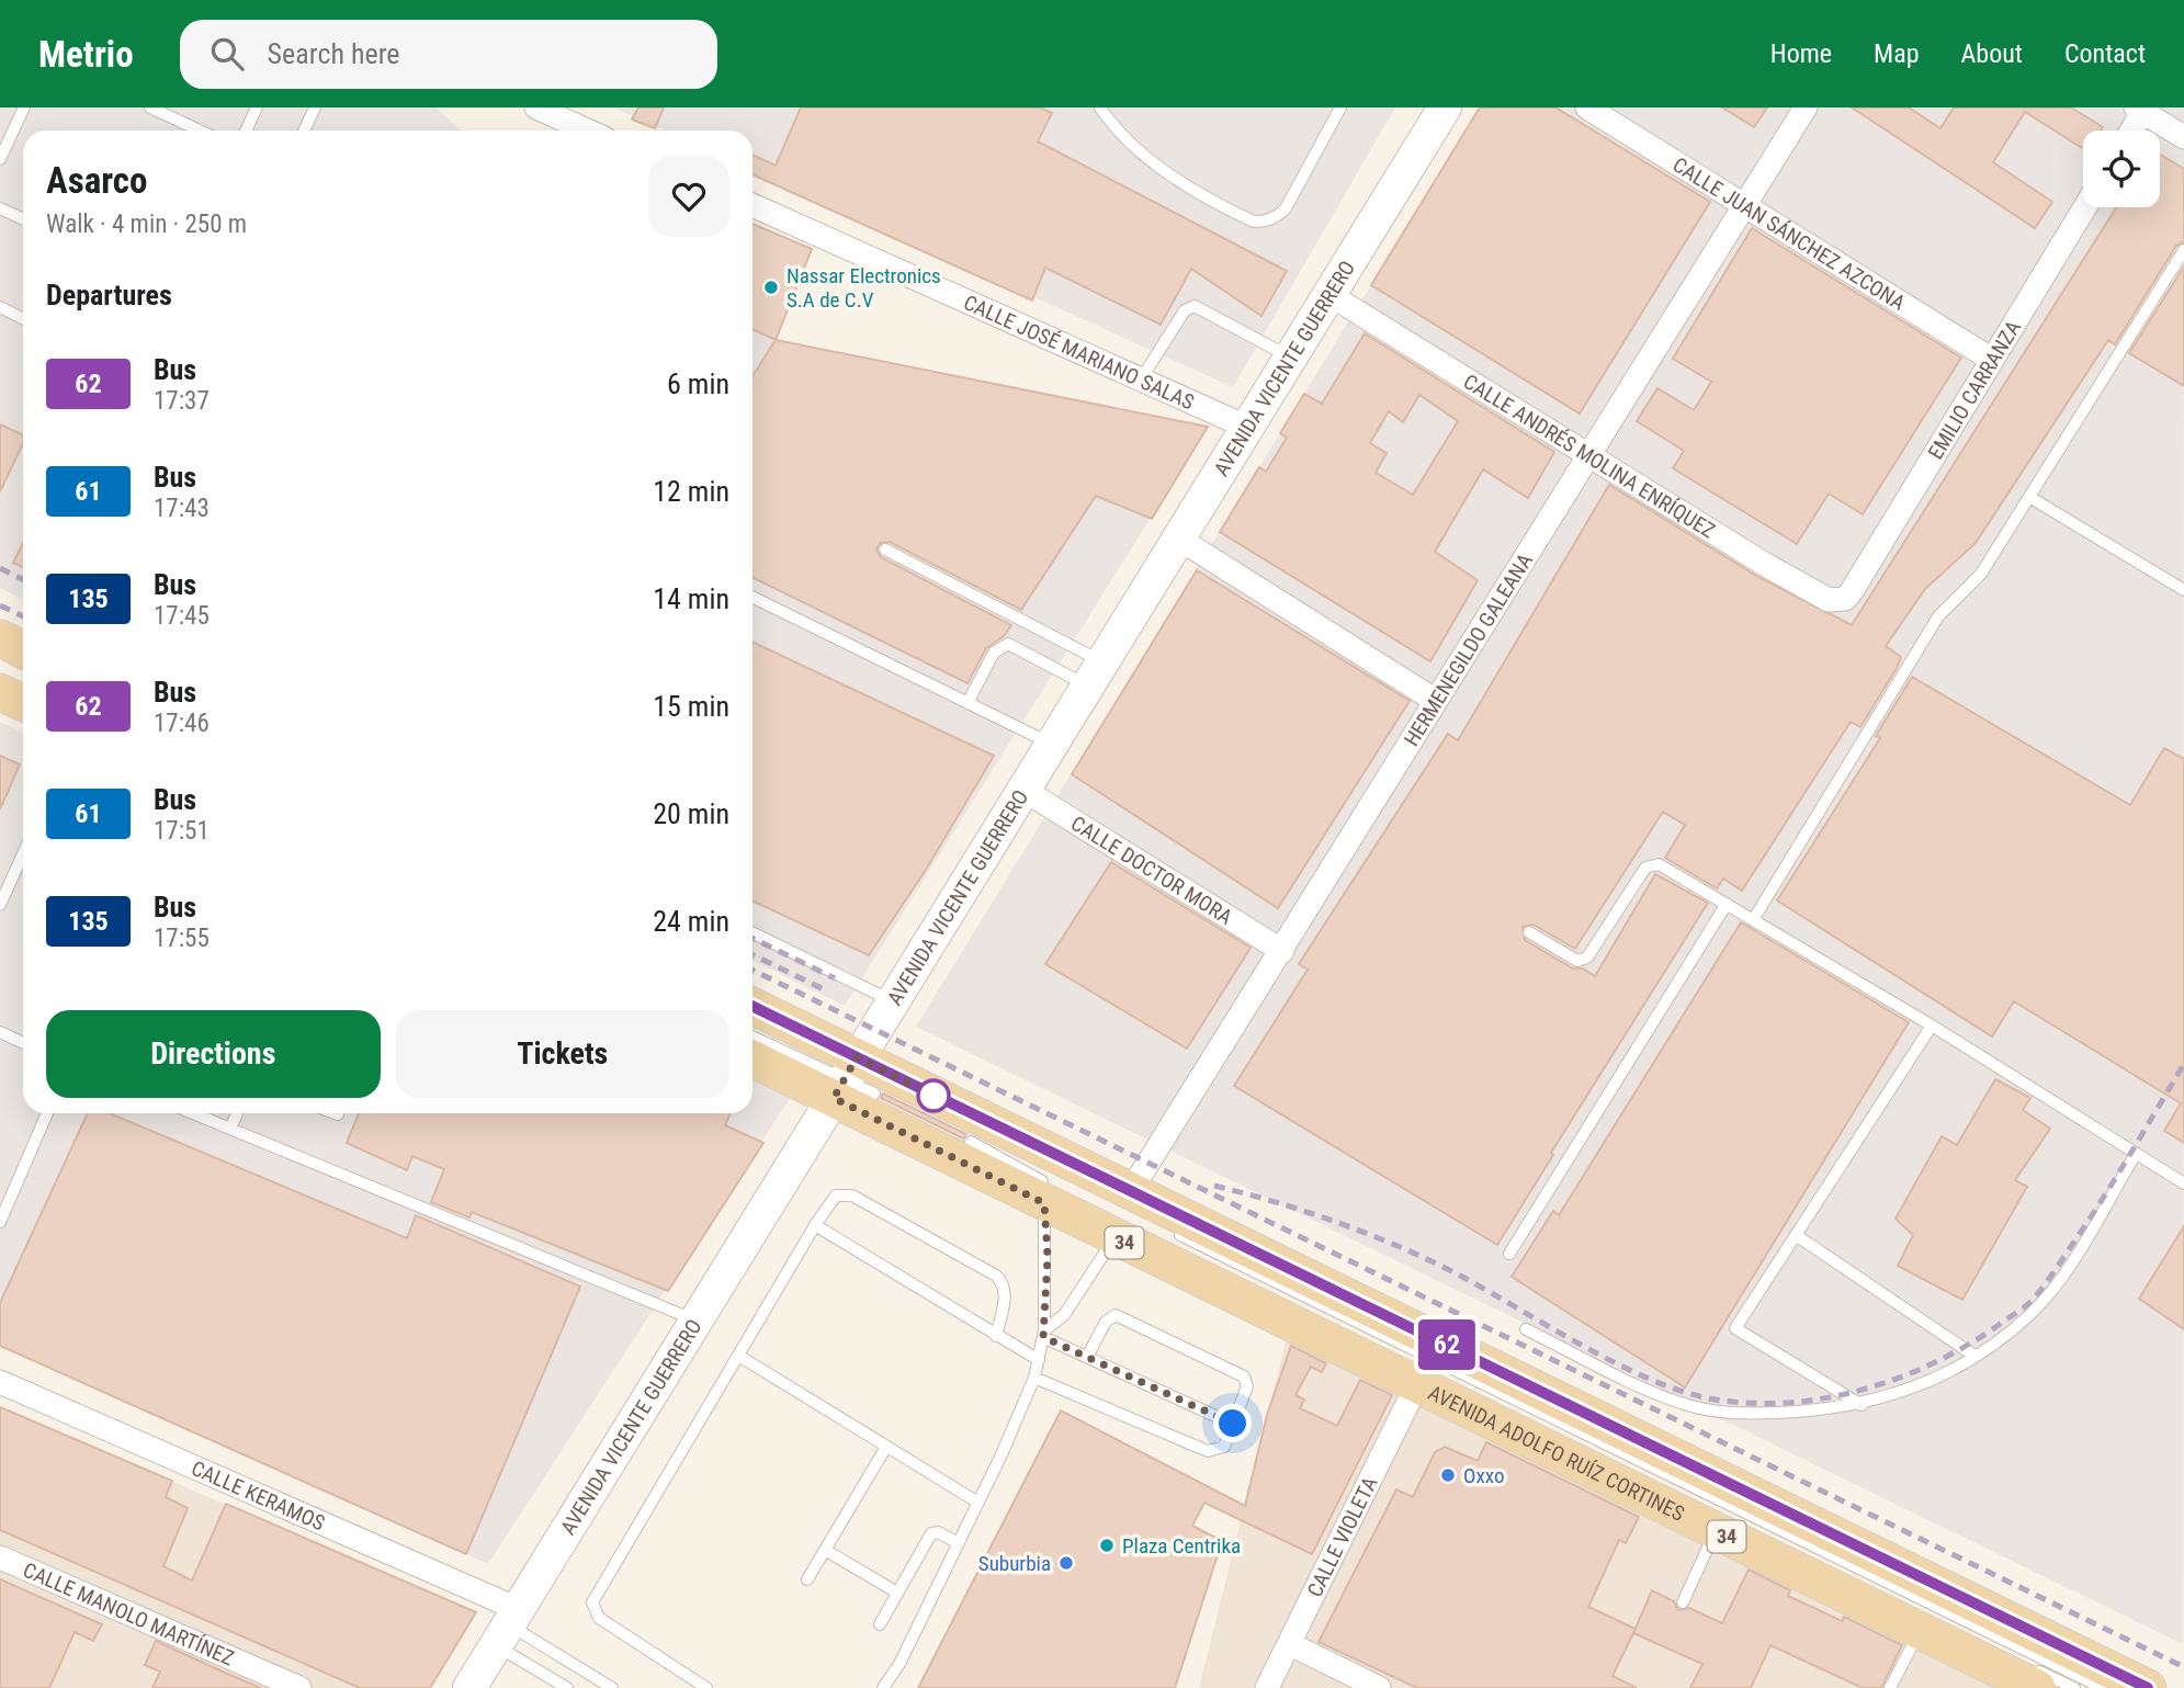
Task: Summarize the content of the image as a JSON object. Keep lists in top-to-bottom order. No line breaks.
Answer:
{"streets":{"main road":["AVENIDA VICENTE GUERRERO","34","AVENIDA ADOLFO RUÍZ CORTINES"],"street":["CALLE JUAN SÁNCHEZ AZCONA","CALLE JOSÉ MARIANO SALAS","EMILIO CARRANZA","CALLE ANDRÉS MOLINA ENRÍQUEZ","HERMENEGILDO GALEANA","CALLE DOCTOR MORA","CALLE KERAMOS","CALLE VIOLETA","CALLE MANOLO MARTÍNEZ"]},"crossings":[["CALLE JUAN SÁNCHEZ AZCONA","EMILIO CARRANZA"],["CALLE JUAN SÁNCHEZ AZCONA","HERMENEGILDO GALEANA"],["CALLE JOSÉ MARIANO SALAS","AVENIDA VICENTE GUERRERO"],["AVENIDA VICENTE GUERRERO","CALLE ANDRÉS MOLINA ENRÍQUEZ"],["AVENIDA VICENTE GUERRERO","CALLE DOCTOR MORA"],["AVENIDA VICENTE GUERRERO","AVENIDA ADOLFO RUÍZ CORTINES"],["AVENIDA VICENTE GUERRERO","CALLE KERAMOS"],["EMILIO CARRANZA","CALLE ANDRÉS MOLINA ENRÍQUEZ"],["CALLE ANDRÉS MOLINA ENRÍQUEZ","HERMENEGILDO GALEANA"],["HERMENEGILDO GALEANA","CALLE DOCTOR MORA"],["HERMENEGILDO GALEANA","AVENIDA ADOLFO RUÍZ CORTINES"],["AVENIDA ADOLFO RUÍZ CORTINES","CALLE VIOLETA"]],"places":["Nassar Electronics S.A de C.V","Oxxo","Plaza Centrika","Suburbia"],"lines":["bus line 62"],"page":{"header":"Metrio","search":"Search here","nav":["Home","Map","About","Contact"],"on_map":"62","heading":[["Asarco","Walk · 4 min · 250 m"],"Departures"],"list":[{"mark":"62","name":"Bus","note":"17:37","value":"6 min"},{"mark":"61","name":"Bus","note":"17:43","value":"12 min"},{"mark":"135","name":"Bus","note":"17:45","value":"14 min"},{"mark":"62","name":"Bus","note":"17:46","value":"15 min"},{"mark":"61","name":"Bus","note":"17:51","value":"20 min"},{"mark":"135","name":"Bus","note":"17:55","value":"24 min"}],"buttons":["Directions","Tickets"]}}
